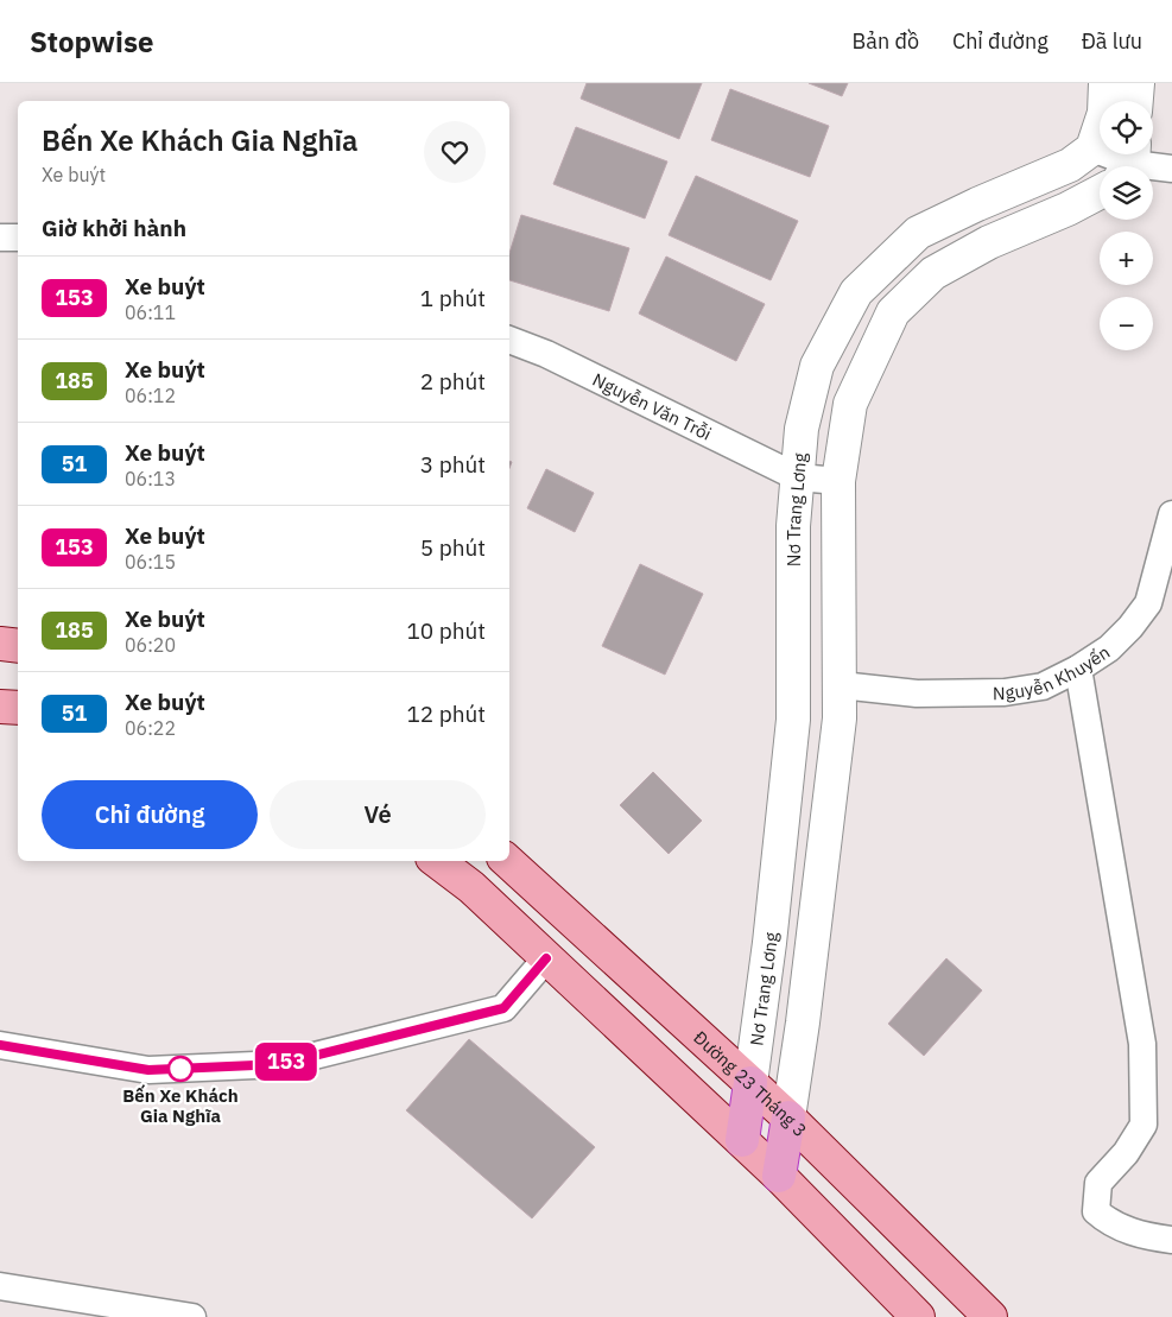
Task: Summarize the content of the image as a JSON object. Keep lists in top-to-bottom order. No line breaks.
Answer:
{"streets":{"main road":["Đường 23 Tháng 3"],"street":["Nguyễn Văn Trỗi","Nơ Trang Lơng","Nguyễn Khuyến"]},"crossings":[["Nguyễn Văn Trỗi","Nơ Trang Lơng"],["Nơ Trang Lơng","Đường 23 Tháng 3"]],"places":["Bến Xe Khách Gia Nghĩa"],"lines":["bus line 153"],"page":{"header":"Stopwise","nav":["Bản đồ","Chỉ đường","Đã lưu"],"on_map":"153","map_buttons":["+","−"],"heading":[["Bến Xe Khách Gia Nghĩa","Xe buýt"],"Giờ khởi hành"],"list":[{"mark":"153","name":"Xe buýt","note":"06:11","value":"1 phút"},{"mark":"185","name":"Xe buýt","note":"06:12","value":"2 phút"},{"mark":"51","name":"Xe buýt","note":"06:13","value":"3 phút"},{"mark":"153","name":"Xe buýt","note":"06:15","value":"5 phút"},{"mark":"185","name":"Xe buýt","note":"06:20","value":"10 phút"},{"mark":"51","name":"Xe buýt","note":"06:22","value":"12 phút"}],"buttons":["Chỉ đường","Vé"]}}
